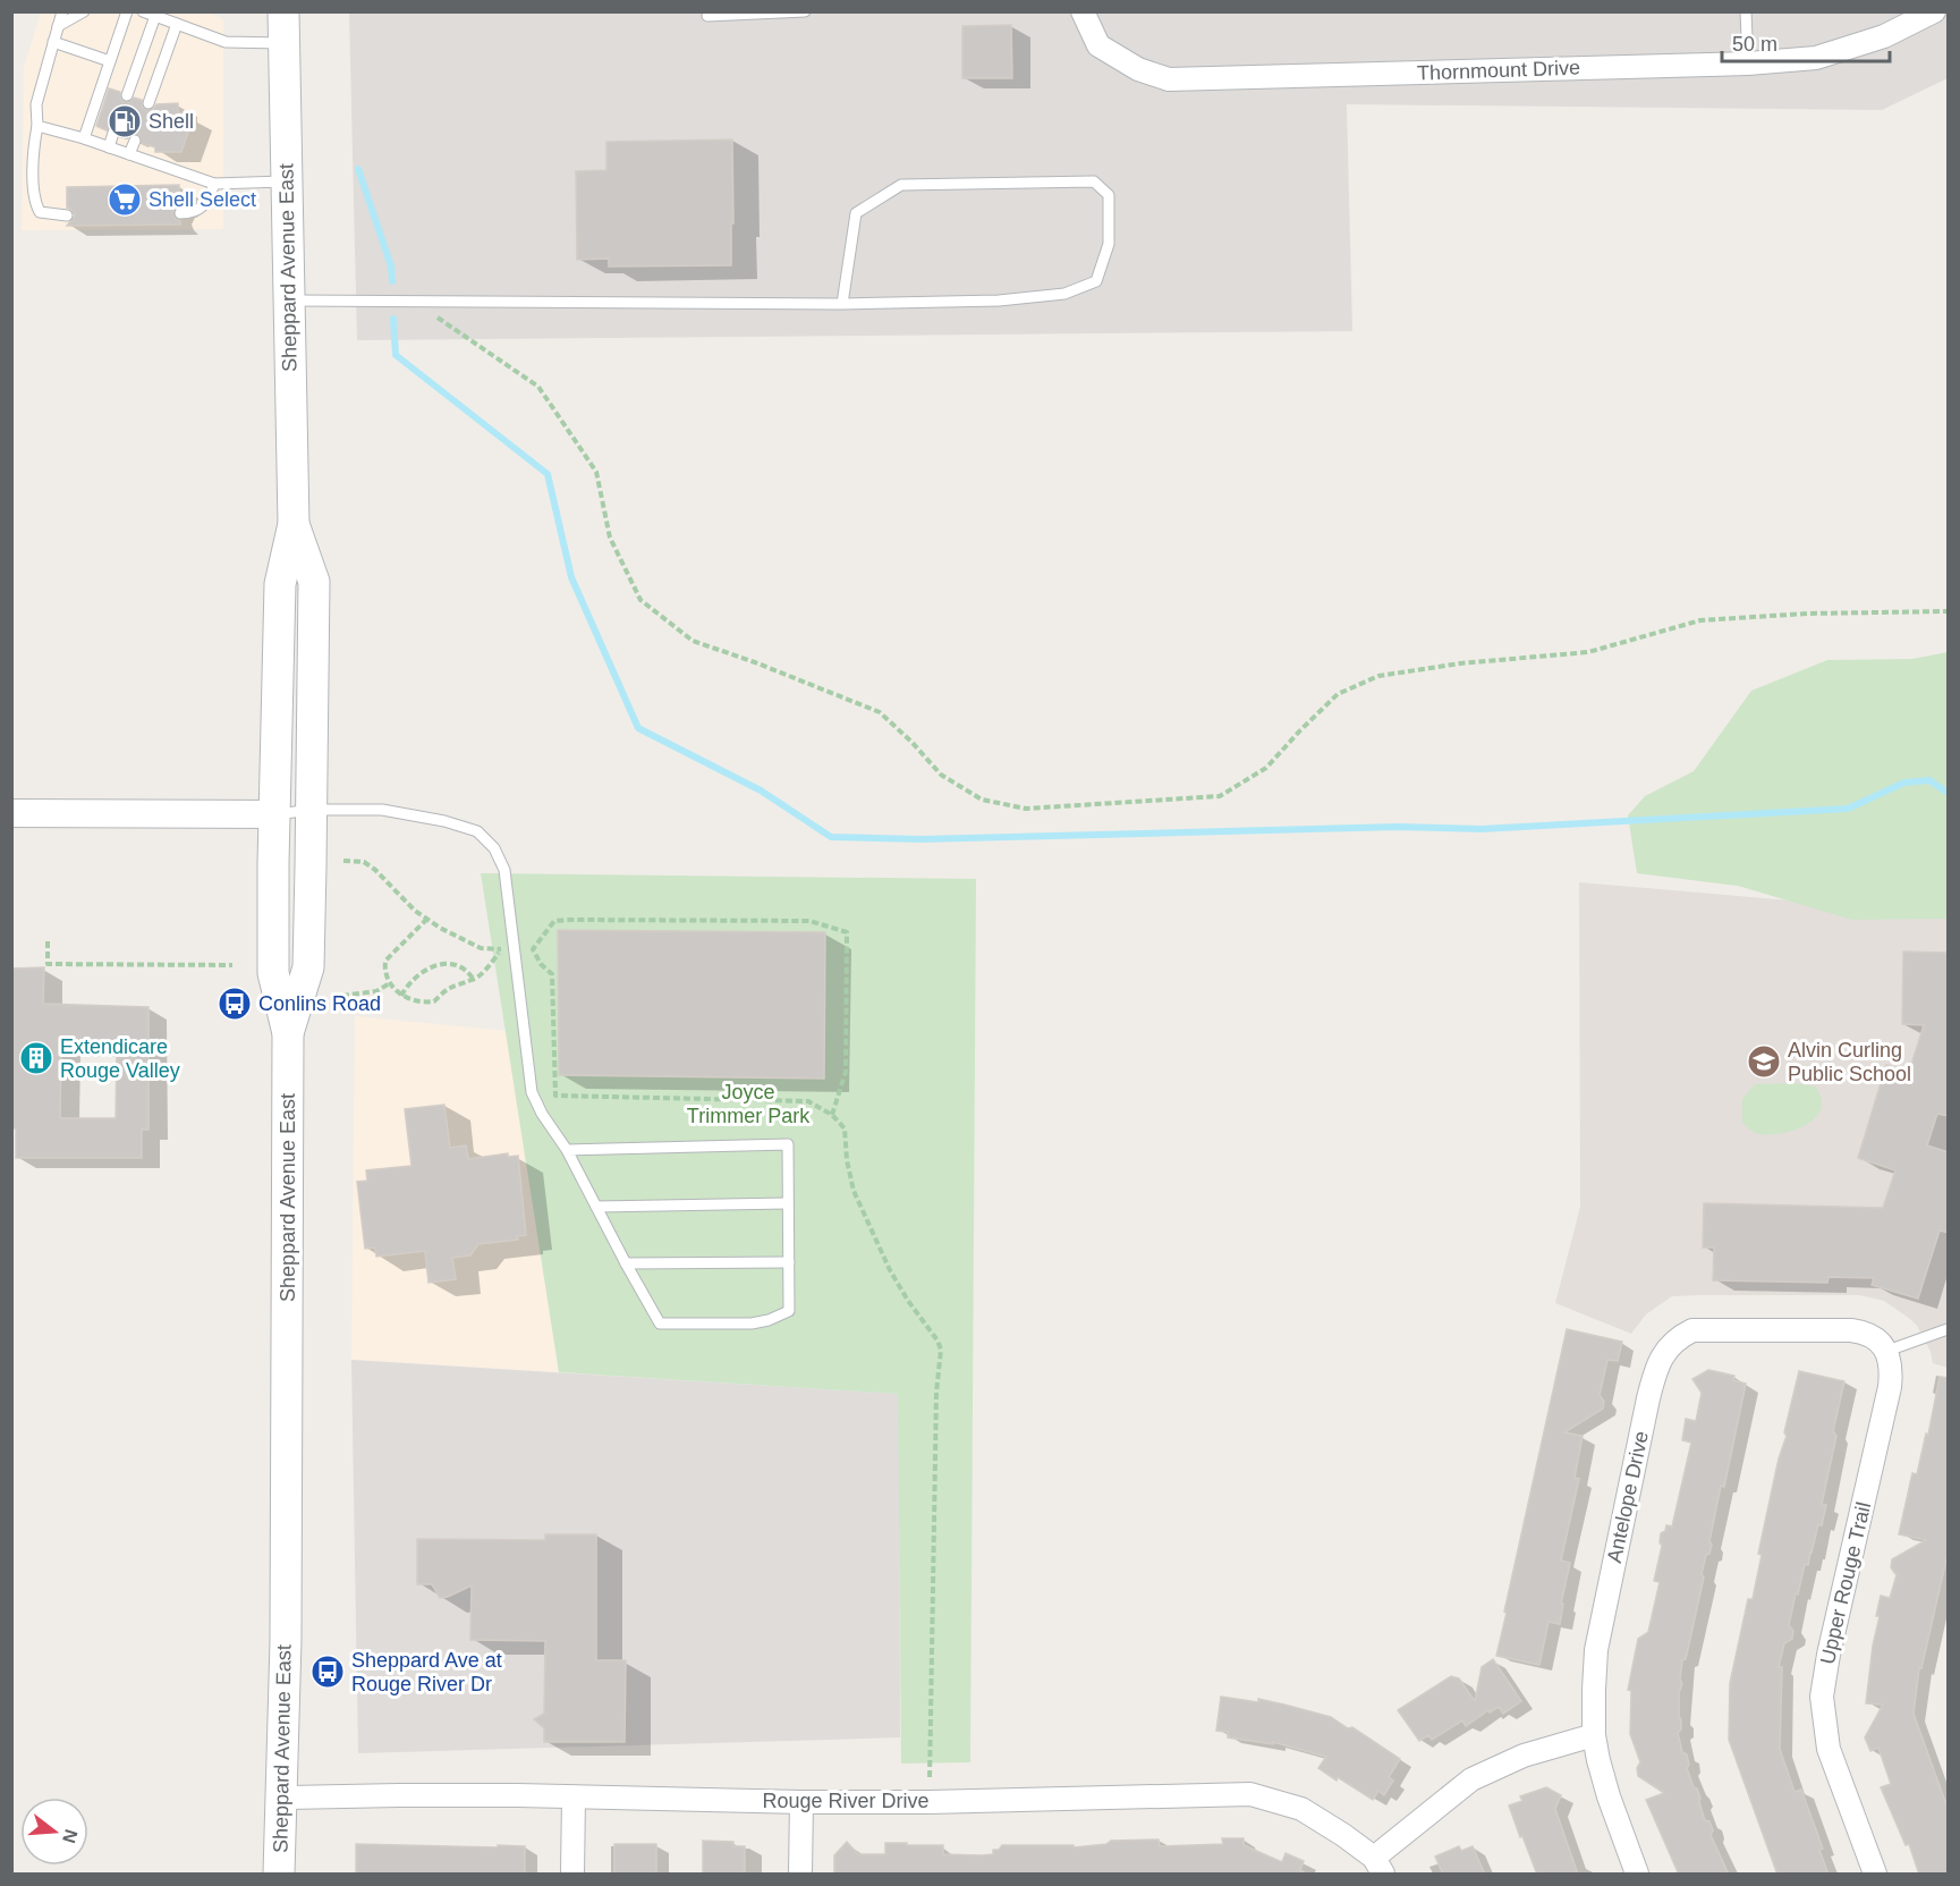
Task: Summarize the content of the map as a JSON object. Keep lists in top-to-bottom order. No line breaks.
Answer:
{"streets":{"main road":["Sheppard Avenue East"],"street":["Thornmount Drive","Antelope Drive","Upper Rouge Trail","Rouge River Drive"]},"crossings":[["Sheppard Avenue East","Rouge River Drive"],["Antelope Drive","Upper Rouge Trail"]],"parks":["Joyce Trimmer Park"],"places":{"fuel station":["Shell"],"supermarket":["Shell Select"],"bus stop":["Conlins Road","Sheppard Ave at Rouge River Dr"],"building":["Extendicare Rouge Valley"],"school or university":["Alvin Curling Public School"]},"scale_bar":"50 m","north":"right"}
